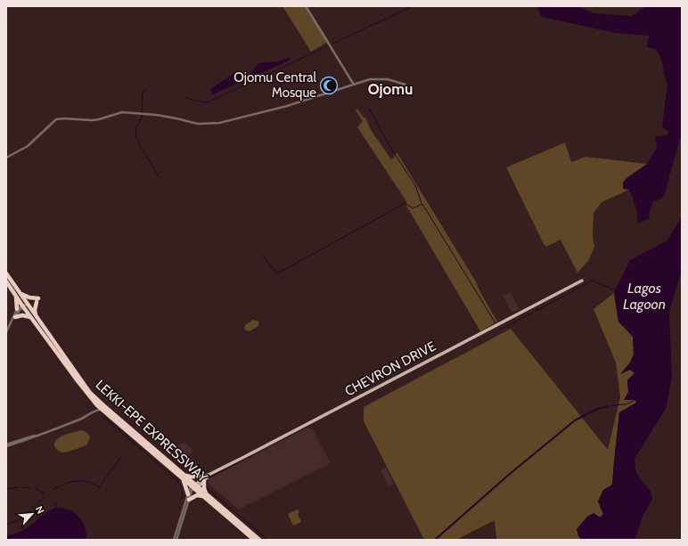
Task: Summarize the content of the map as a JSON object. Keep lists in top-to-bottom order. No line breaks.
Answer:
{"streets":{"highway":["LEKKI-EPE EXPRESSWAY"],"main road":["CHEVRON DRIVE"]},"crossings":[["CHEVRON DRIVE","LEKKI-EPE EXPRESSWAY"]],"districts":["Ojomu"],"water":["Lagos Lagoon"],"places":{"mosque":["Ojomu Central Mosque"]},"north":"top right"}
